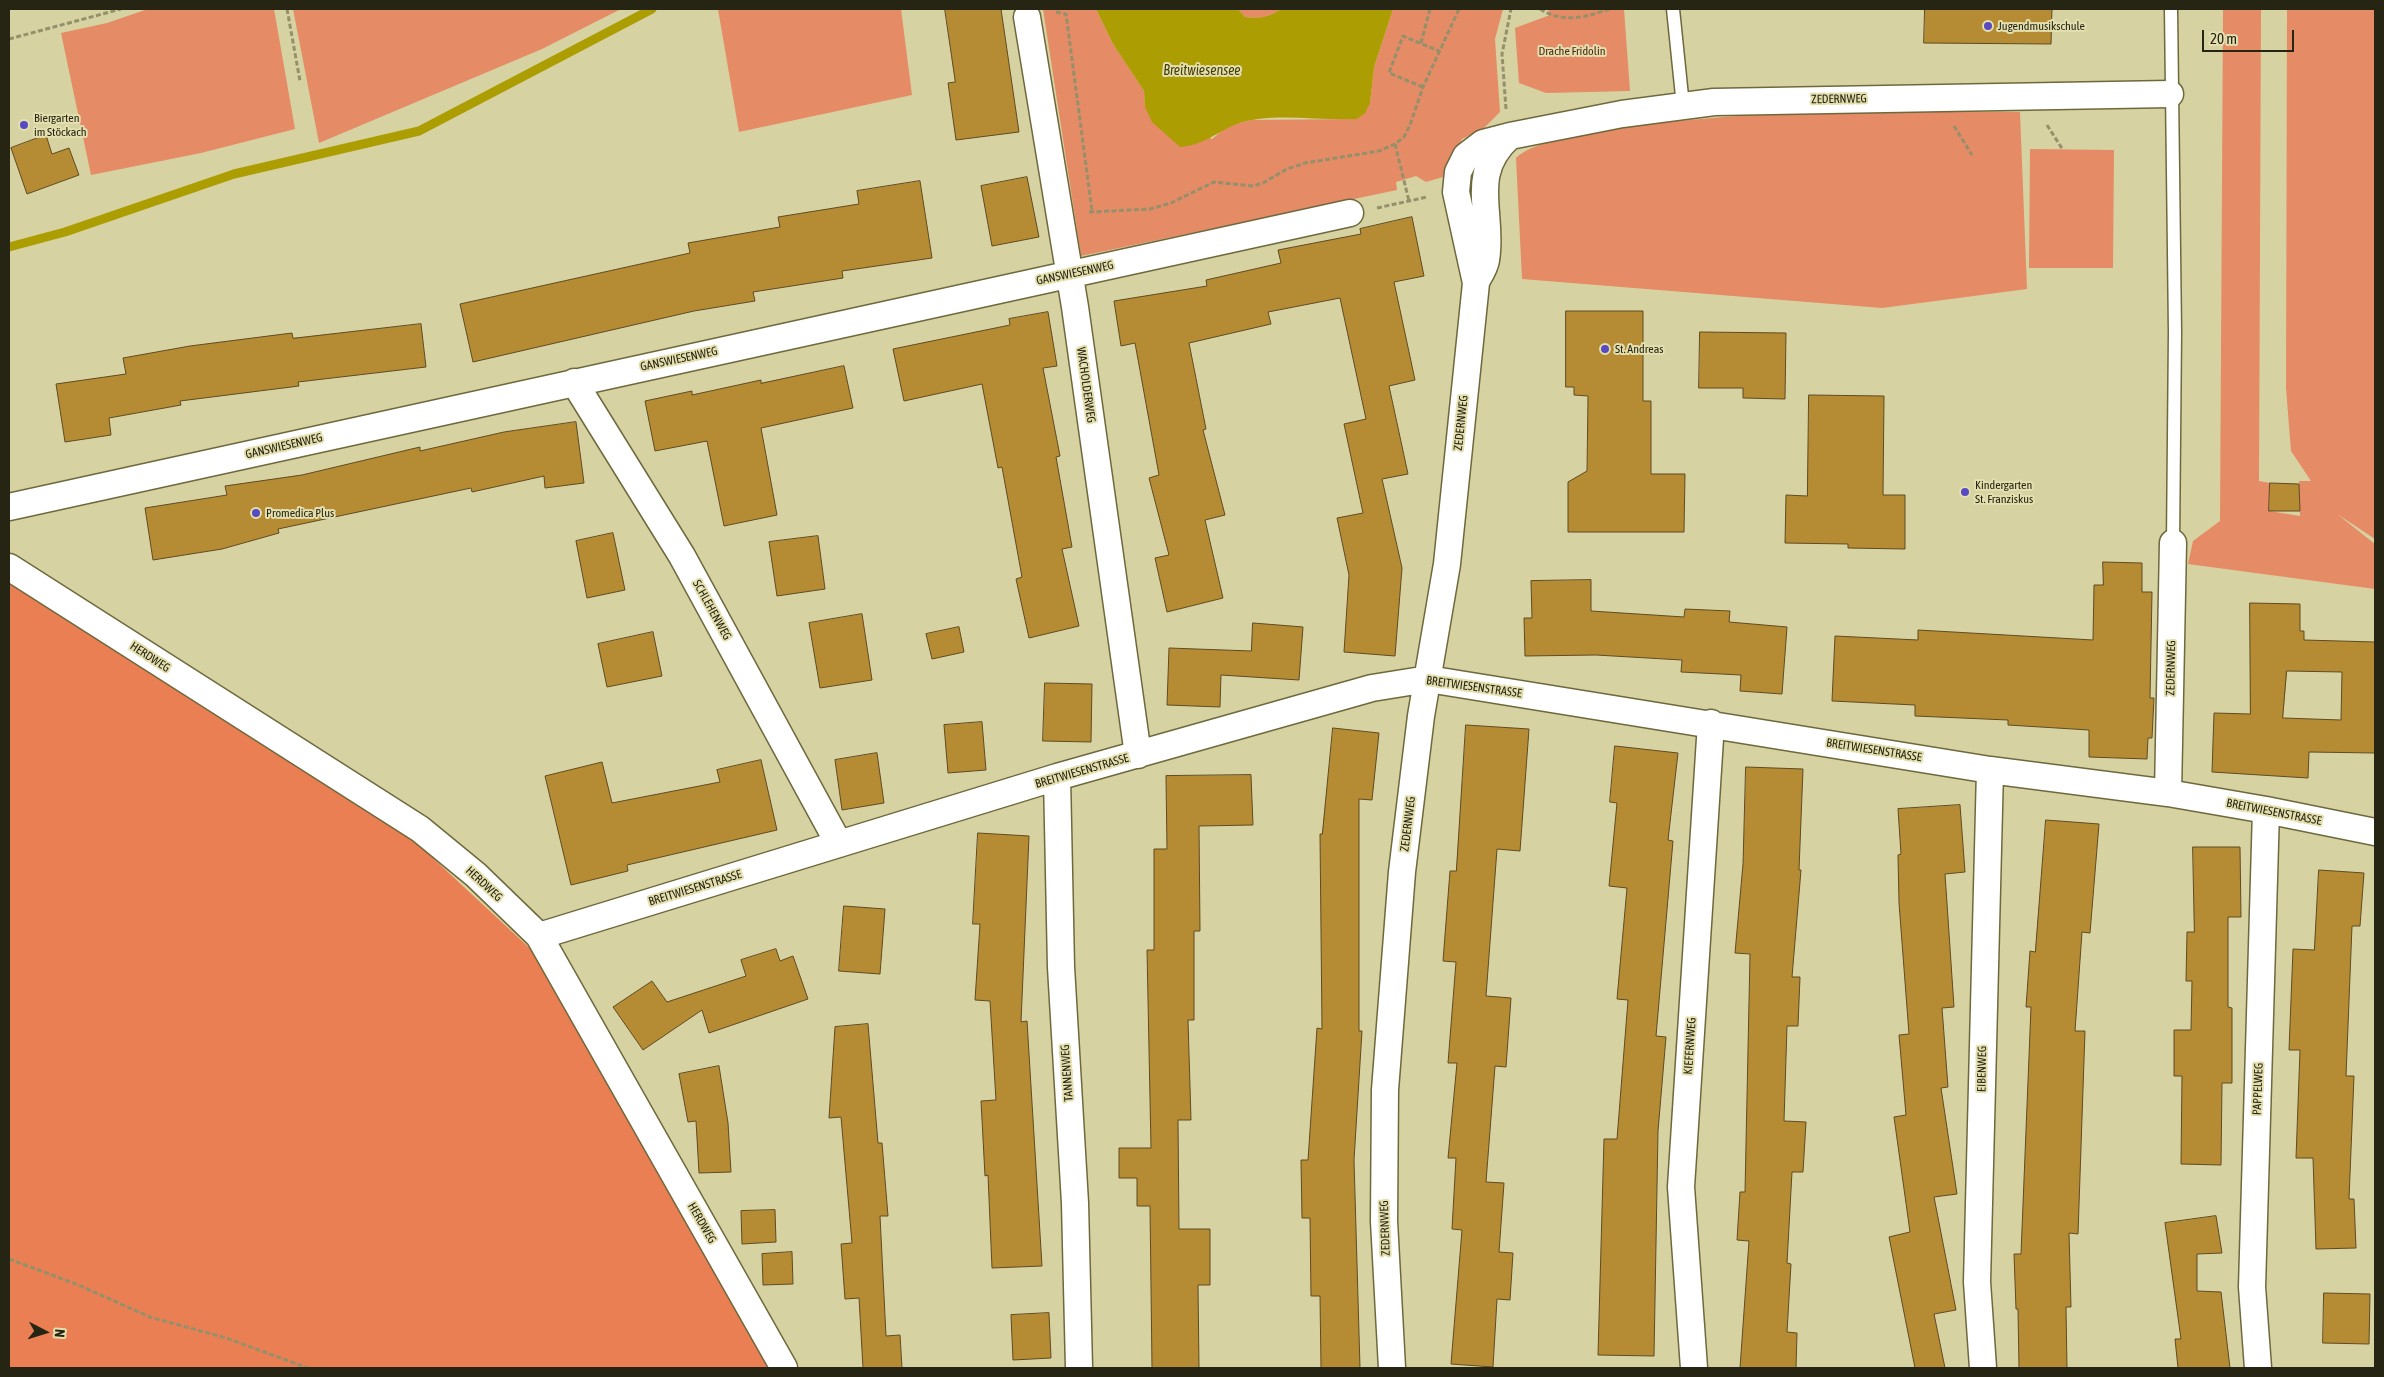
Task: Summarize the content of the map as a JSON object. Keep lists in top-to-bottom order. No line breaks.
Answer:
{"streets":{"street":["ZEDERNWEG","GANSWIESENWEG","WACHOLDERWEG","SCHLEHENWEG","HERDWEG","BREITWIESENSTRASSE","KIEFERNWEG","EIBENWEG","TANNENWEG","PAPPELWEG"]},"crossings":[["ZEDERNWEG","BREITWIESENSTRASSE"],["GANSWIESENWEG","WACHOLDERWEG"],["GANSWIESENWEG","SCHLEHENWEG"],["WACHOLDERWEG","BREITWIESENSTRASSE"],["SCHLEHENWEG","BREITWIESENSTRASSE"],["HERDWEG","BREITWIESENSTRASSE"],["BREITWIESENSTRASSE","KIEFERNWEG"],["BREITWIESENSTRASSE","EIBENWEG"],["BREITWIESENSTRASSE","TANNENWEG"],["BREITWIESENSTRASSE","PAPPELWEG"]],"water":["Breitwiesensee"],"parks":["Drache Fridolin"],"places":["Jugendmusikschule","Biergarten im Stöckach","St. Andreas","Kindergarten St. Franziskus","Promedica Plus"],"scale_bar":"20 m","north":"right"}
